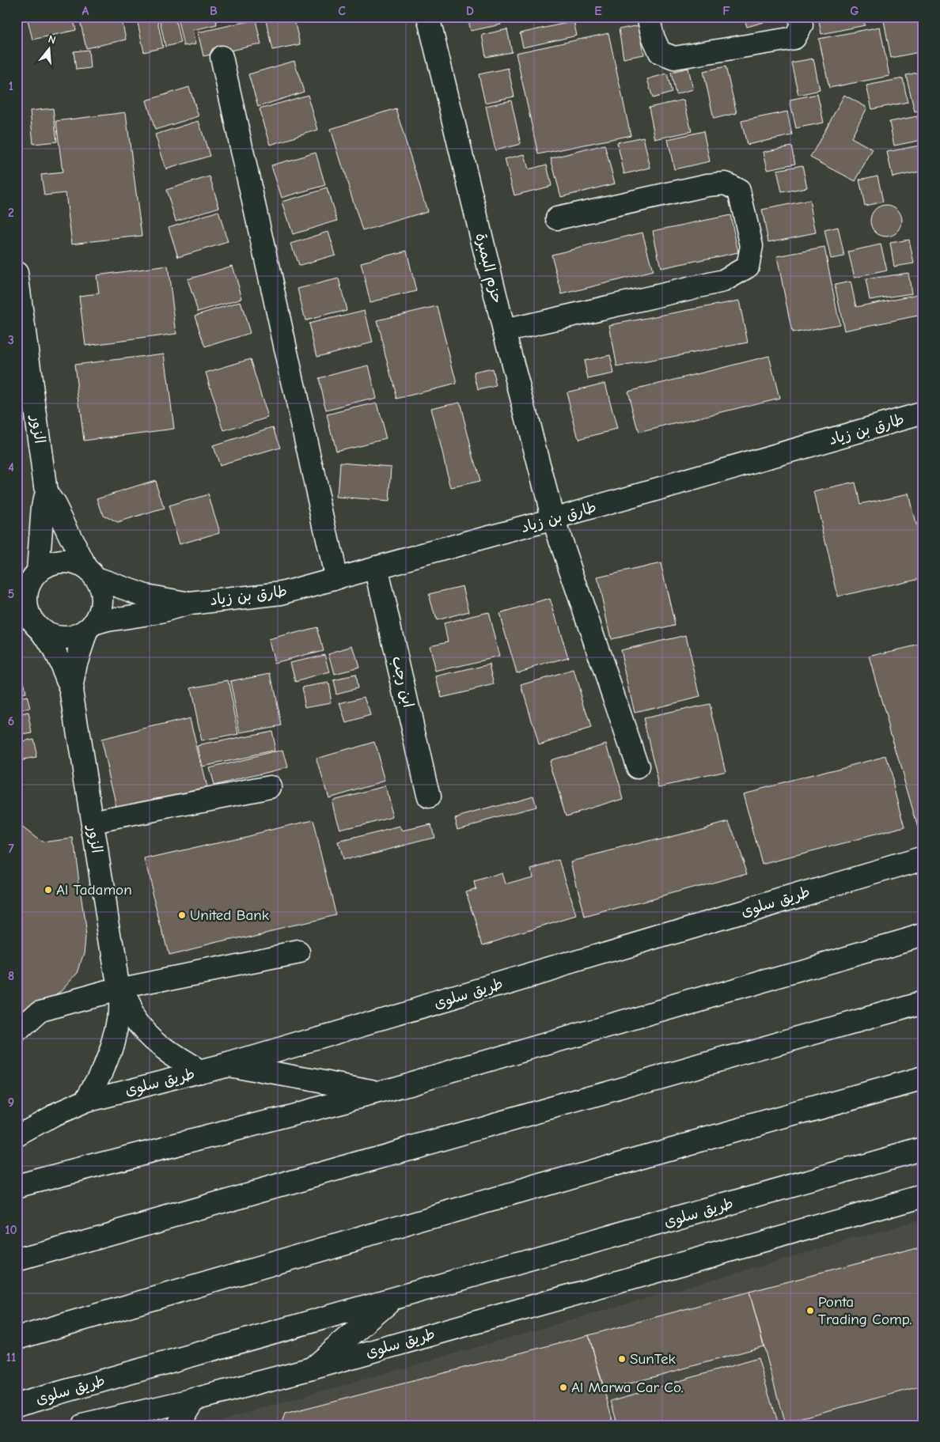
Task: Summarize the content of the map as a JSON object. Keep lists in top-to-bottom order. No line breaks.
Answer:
{"streets":{"main road":["حزم البمبرة","الزور","طارق بن زياد","ابن رجب","طريق سلوى"]},"crossings":[["حزم البمبرة","طارق بن زياد"],["الزور","طارق بن زياد"],["الزور","طريق سلوى"],["طارق بن زياد","ابن رجب"]],"places":["Al Tadamon","United Bank","Ponta Trading Comp.","SunTek","Al Marwa Car Co."],"north":"top","grid":{"columns":["A","B","C","D","E","F","G"],"rows":["1","2","3","4","5","6","7","8","9","10","11"]}}
